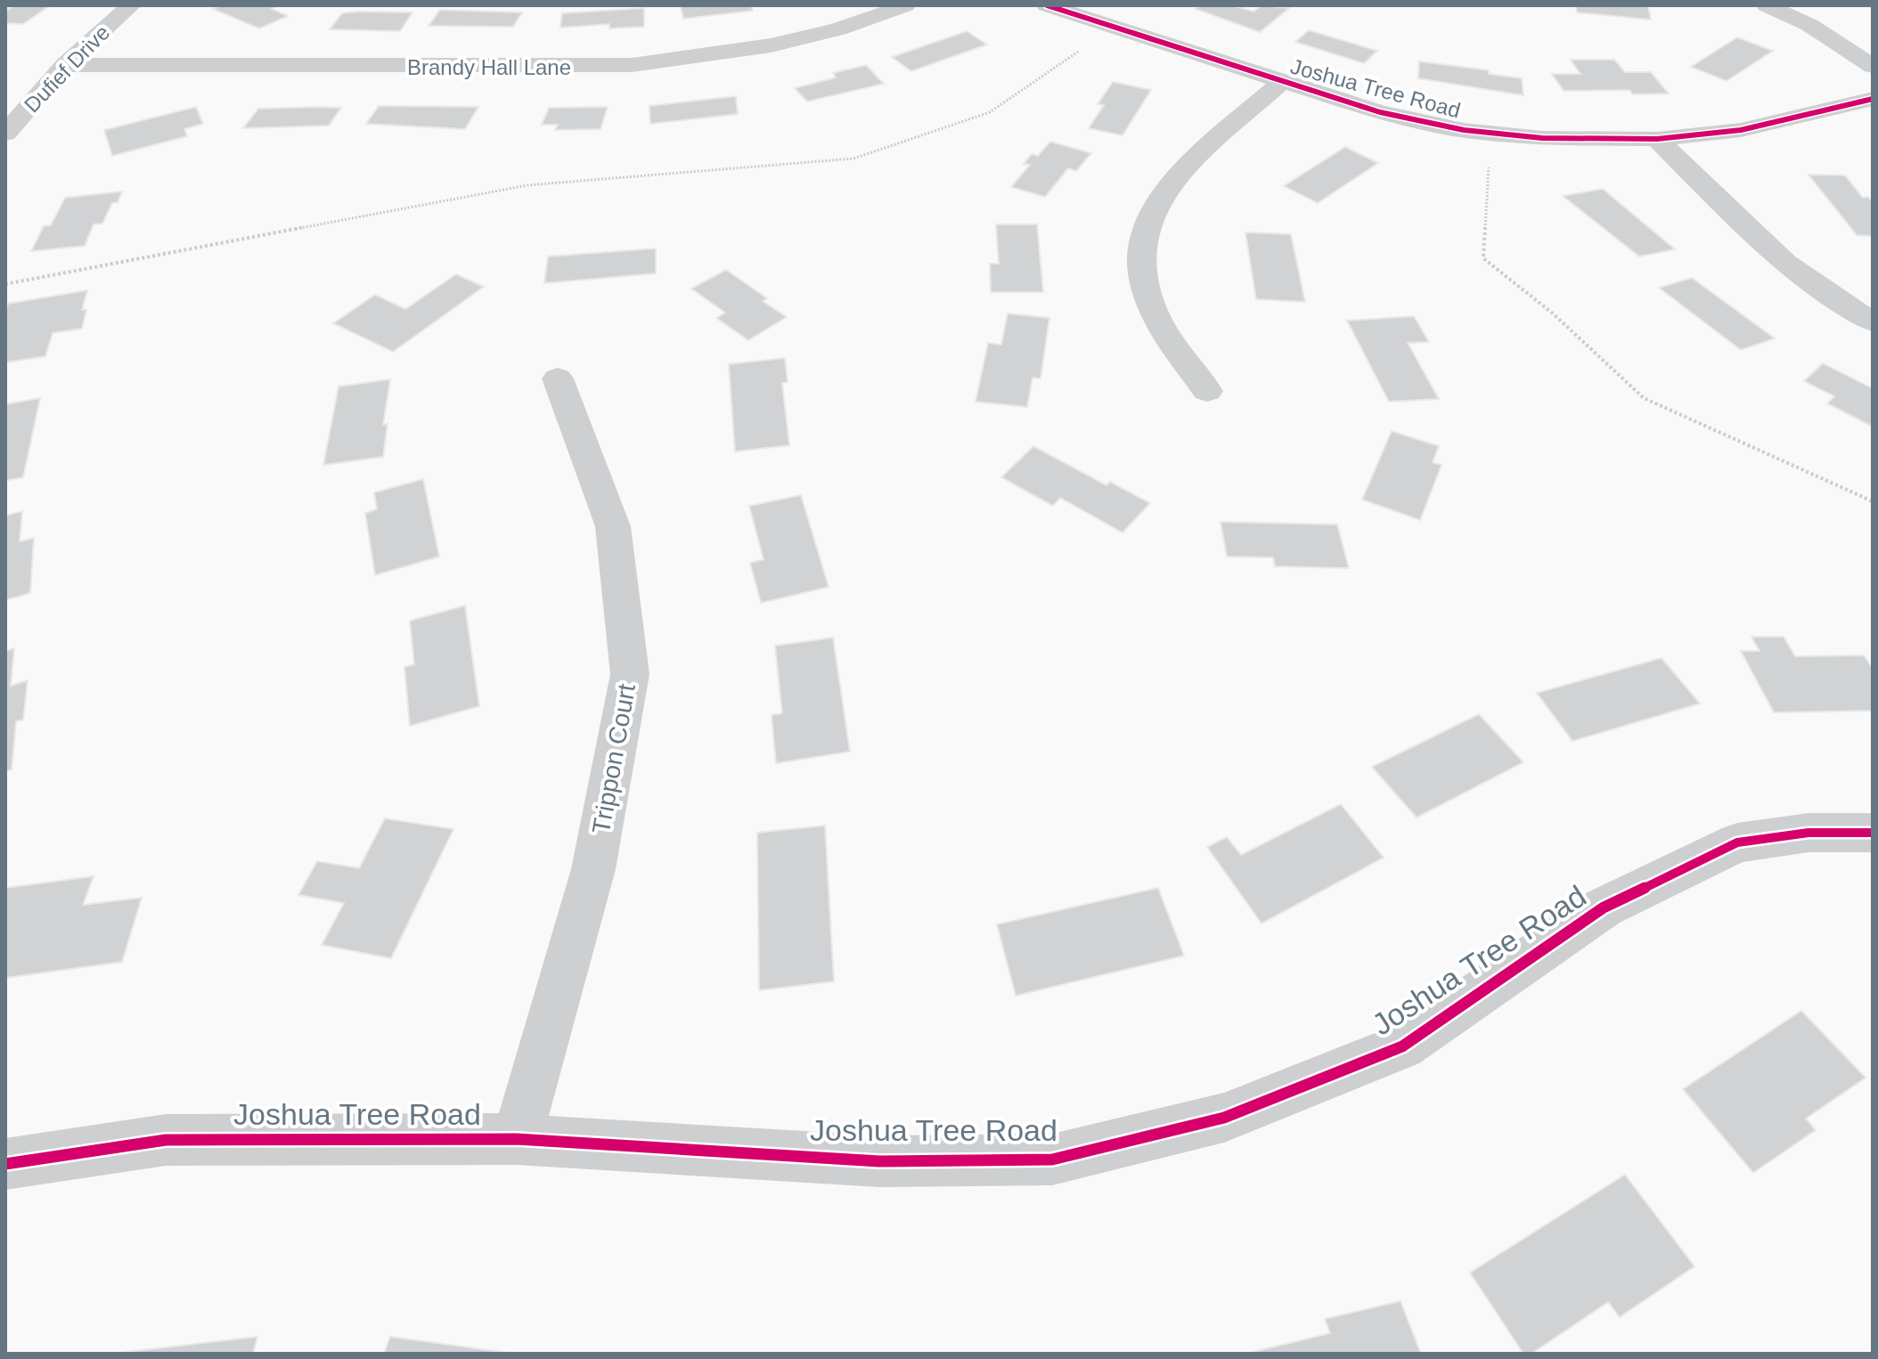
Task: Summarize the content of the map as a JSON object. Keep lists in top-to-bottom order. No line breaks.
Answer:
{"streets":{"street":["Brandy Hall Lane","Dufief Drive","Joshua Tree Road","Trippon Court"]},"crossings":[["Brandy Hall Lane","Dufief Drive"],["Joshua Tree Road","Trippon Court"]]}
